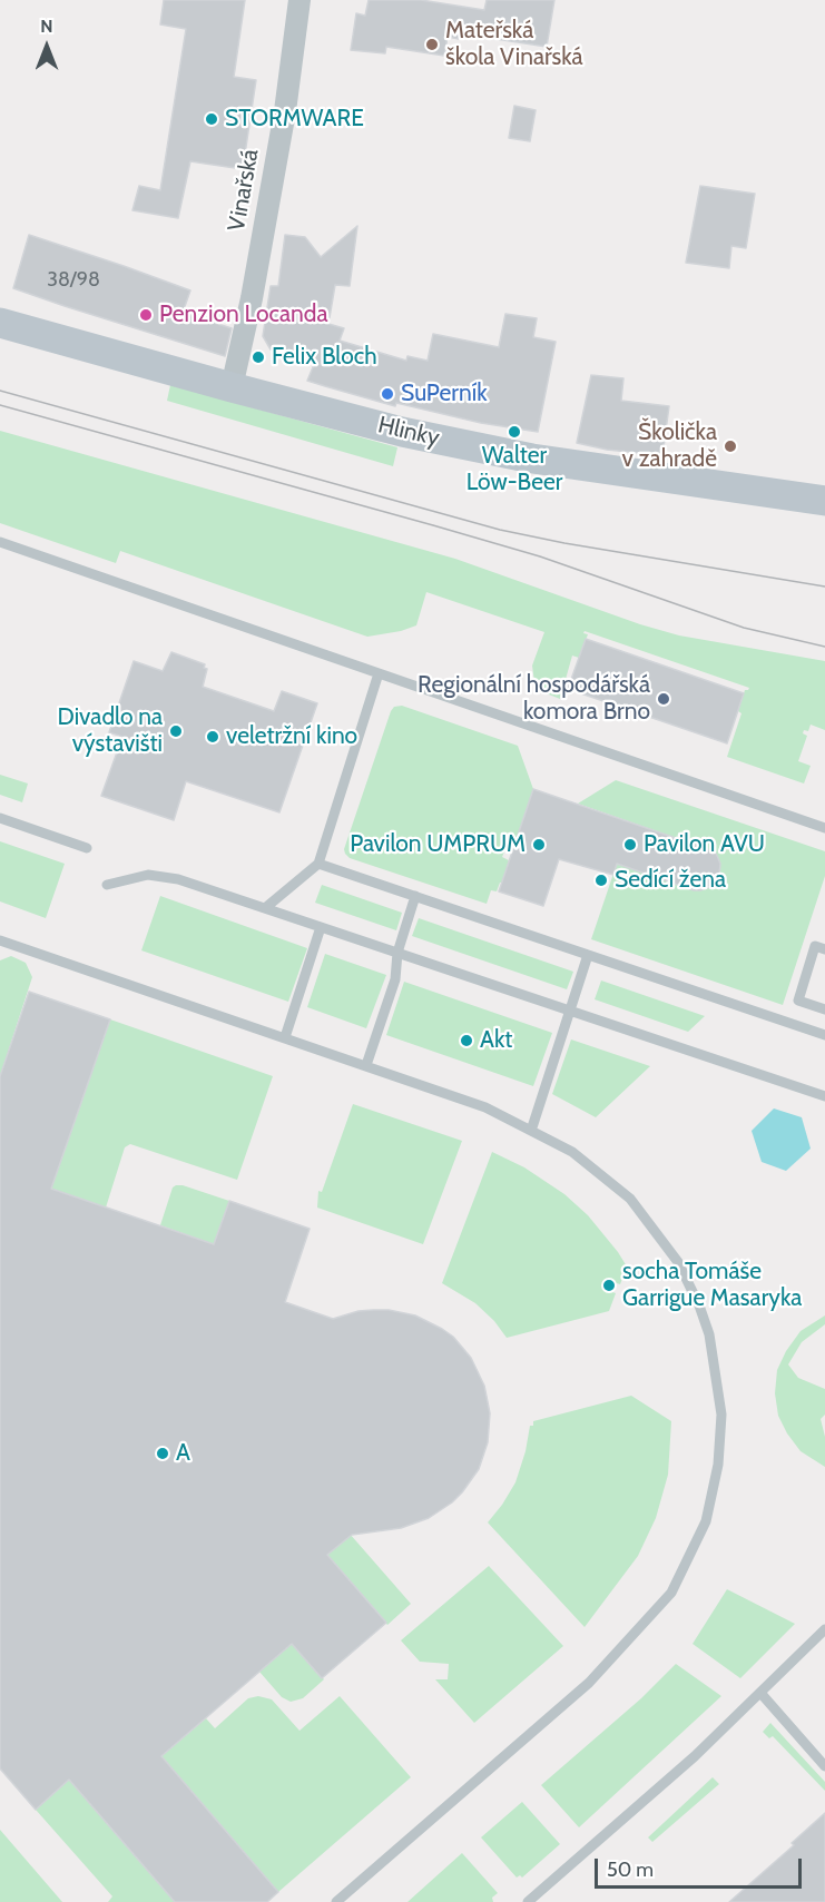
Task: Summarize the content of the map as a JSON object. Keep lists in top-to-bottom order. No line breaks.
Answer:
{"streets":{"street":["Vinařská","Hlinky"]},"crossings":[["Vinařská","Hlinky"]],"places":["Mateřská škola Vinařská","STORMWARE","Penzion Locanda","Felix Bloch","SuPerník","Walter Löw-Beer","Školička v zahradě","Regionální hospodářská komora Brno","Divadlo na výstavišti","veletržní kino","Pavilon UMPRUM","Pavilon AVU","Sedící žena","Akt","socha Tomáše Garrigue Masaryka","A"],"house_numbers":["38/98"],"scale_bar":"50 m","north":"top"}
